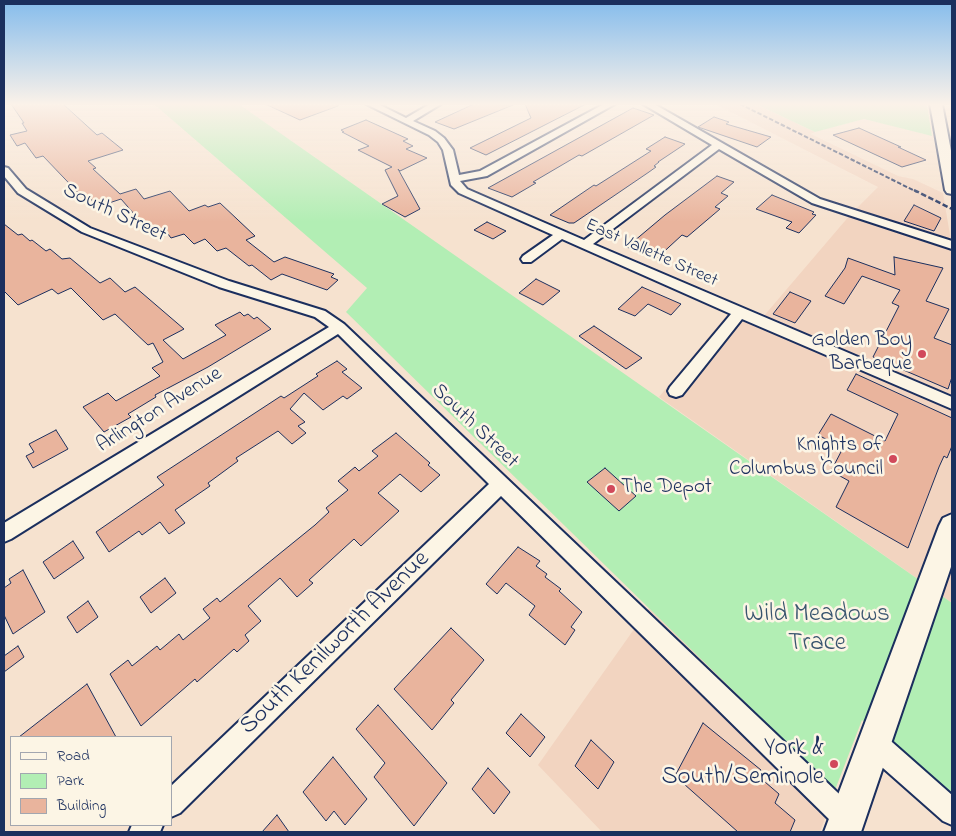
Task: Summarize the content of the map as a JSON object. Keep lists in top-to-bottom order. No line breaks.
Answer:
{"streets":{"street":["South Street","East Vallette Street","Arlington Avenue","South Kenilworth Avenue"]},"crossings":[["South Street","Arlington Avenue"],["South Street","South Kenilworth Avenue"]],"parks":["Wild Meadows Trace"],"places":["Golden Boy Barbeque","Knights of Columbus Council","The Depot","York & South/Seminole"],"legend":["Road","Park","Building"]}
